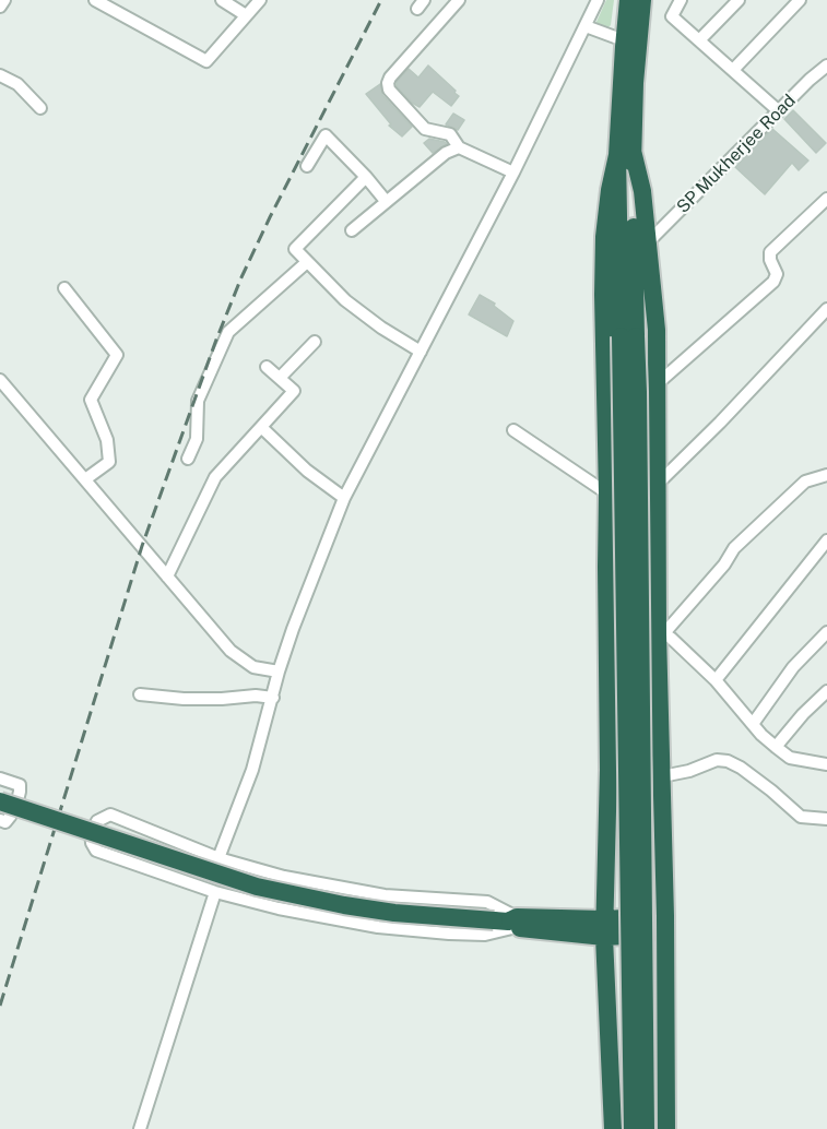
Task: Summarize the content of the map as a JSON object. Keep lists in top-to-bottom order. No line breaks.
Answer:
{"streets":{"street":["SP Mukherjee Road"]}}
